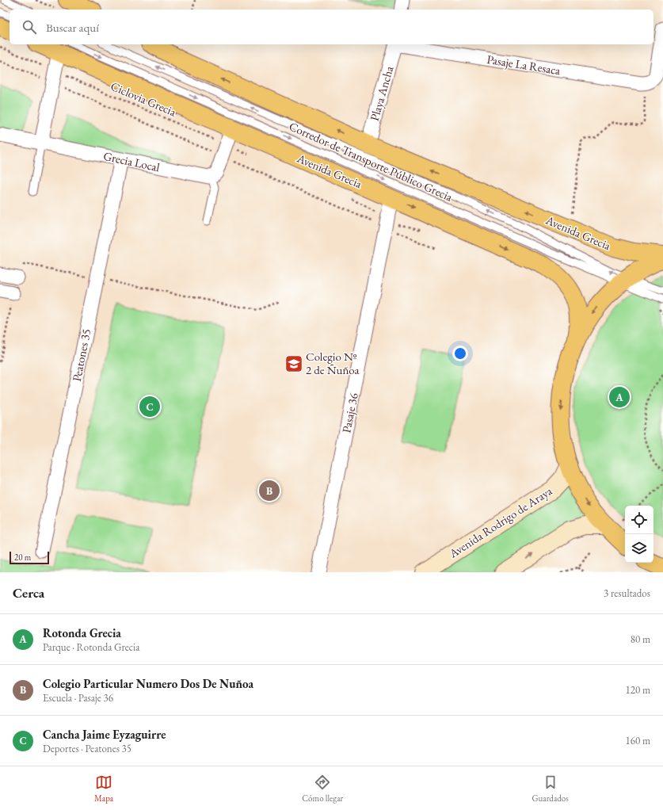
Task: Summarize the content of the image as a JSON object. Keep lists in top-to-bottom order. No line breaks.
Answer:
{"streets":{"main road":["Avenida Grecia","Avenida Rodrigo de Araya"],"street":["Pasaje La Resaca","Playa Ancha","Grecia Local","Peatones 35","Pasaje 36"],"lane":["Corredor de Transporte Público Grecia"],"path":["Ciclovia Grecia"]},"crossings":[["Playa Ancha","Avenida Grecia"],["Grecia Local","Peatones 35"],["Corredor de Transporte Público Grecia","Avenida Grecia"],["Avenida Grecia","Pasaje 36"]],"places":{"school or university":["Colegio Nº 2 de Ñuñoa"]},"scale_bar":"20 m","page":{"search":"Buscar aquí","pins":["A","C","B"],"scale":"20 m","heading":["Cerca","3 resultados"],"list":[{"mark":"A","name":"Rotonda Grecia","note":"Parque · Rotonda Grecia","value":"80 m"},{"mark":"B","name":"Colegio Particular Numero Dos De Nuñoa","note":"Escuela · Pasaje 36","value":"120 m"},{"mark":"C","name":"Cancha Jaime Eyzaguirre","note":"Deportes · Peatones 35","value":"160 m"}],"nav":["Mapa","Cómo llegar","Guardados"]}}
